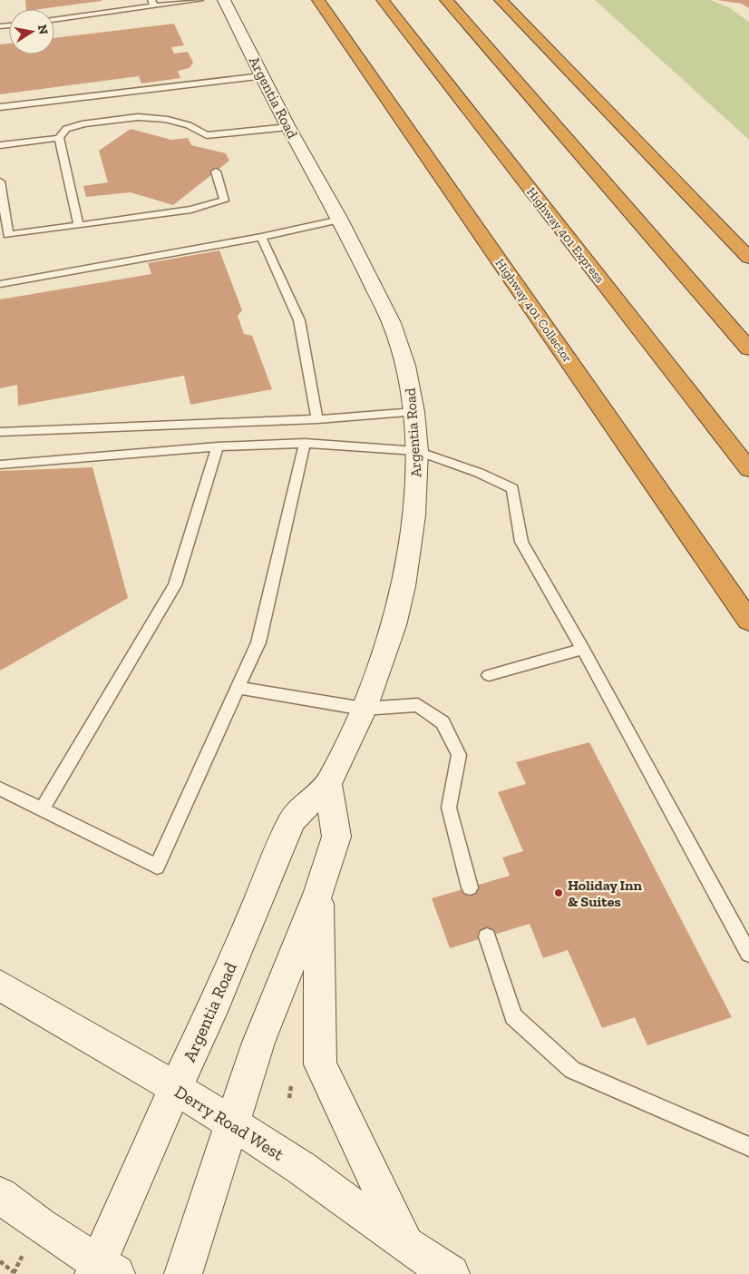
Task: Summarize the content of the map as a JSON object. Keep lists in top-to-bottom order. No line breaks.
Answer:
{"streets":{"highway":["Highway 401 Express","Highway 401 Collector"],"street":["Argentia Road","Derry Road West"]},"crossings":[["Argentia Road","Derry Road West"]],"places":["Holiday Inn & Suites"],"north":"right"}
